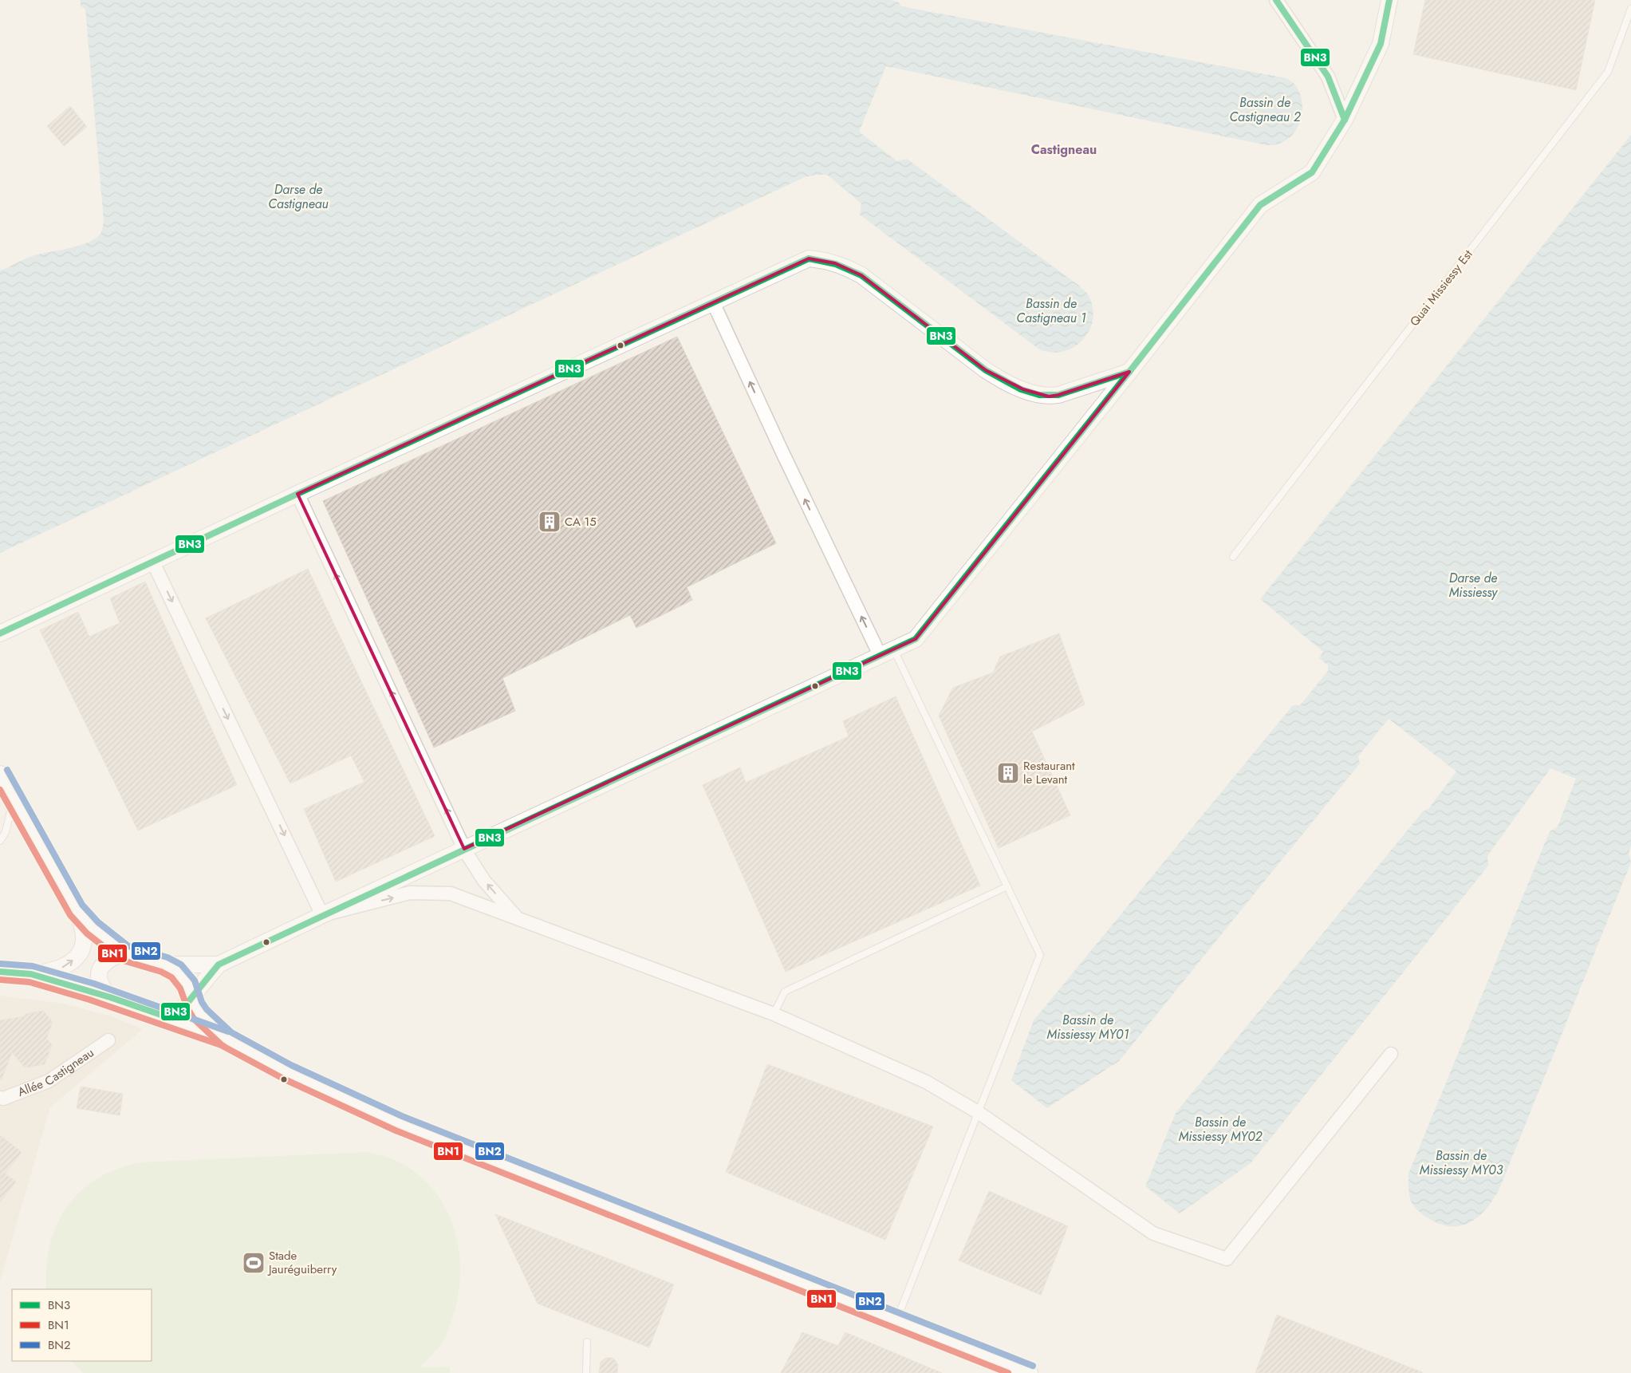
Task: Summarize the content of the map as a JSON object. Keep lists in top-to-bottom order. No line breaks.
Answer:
{"streets":{"street":["Allée Castigneau"],"lane":["Quai Missiessy Est"]},"districts":["Castigneau"],"water":["Bassin de Castigneau 2","Darse de Castigneau","Bassin de Castigneau 1","Darse de Missiessy","Bassin de Missiessy MY01","Bassin de Missiessy MY02","Bassin de Missiessy MY03"],"places":{"building":["CA 15","Restaurant le Levant"],"sports":["Stade Jauréguiberry"]},"lines":["transit line BN3","transit line BN2","transit line BN1"],"legend":["BN3","BN1","BN2"]}
